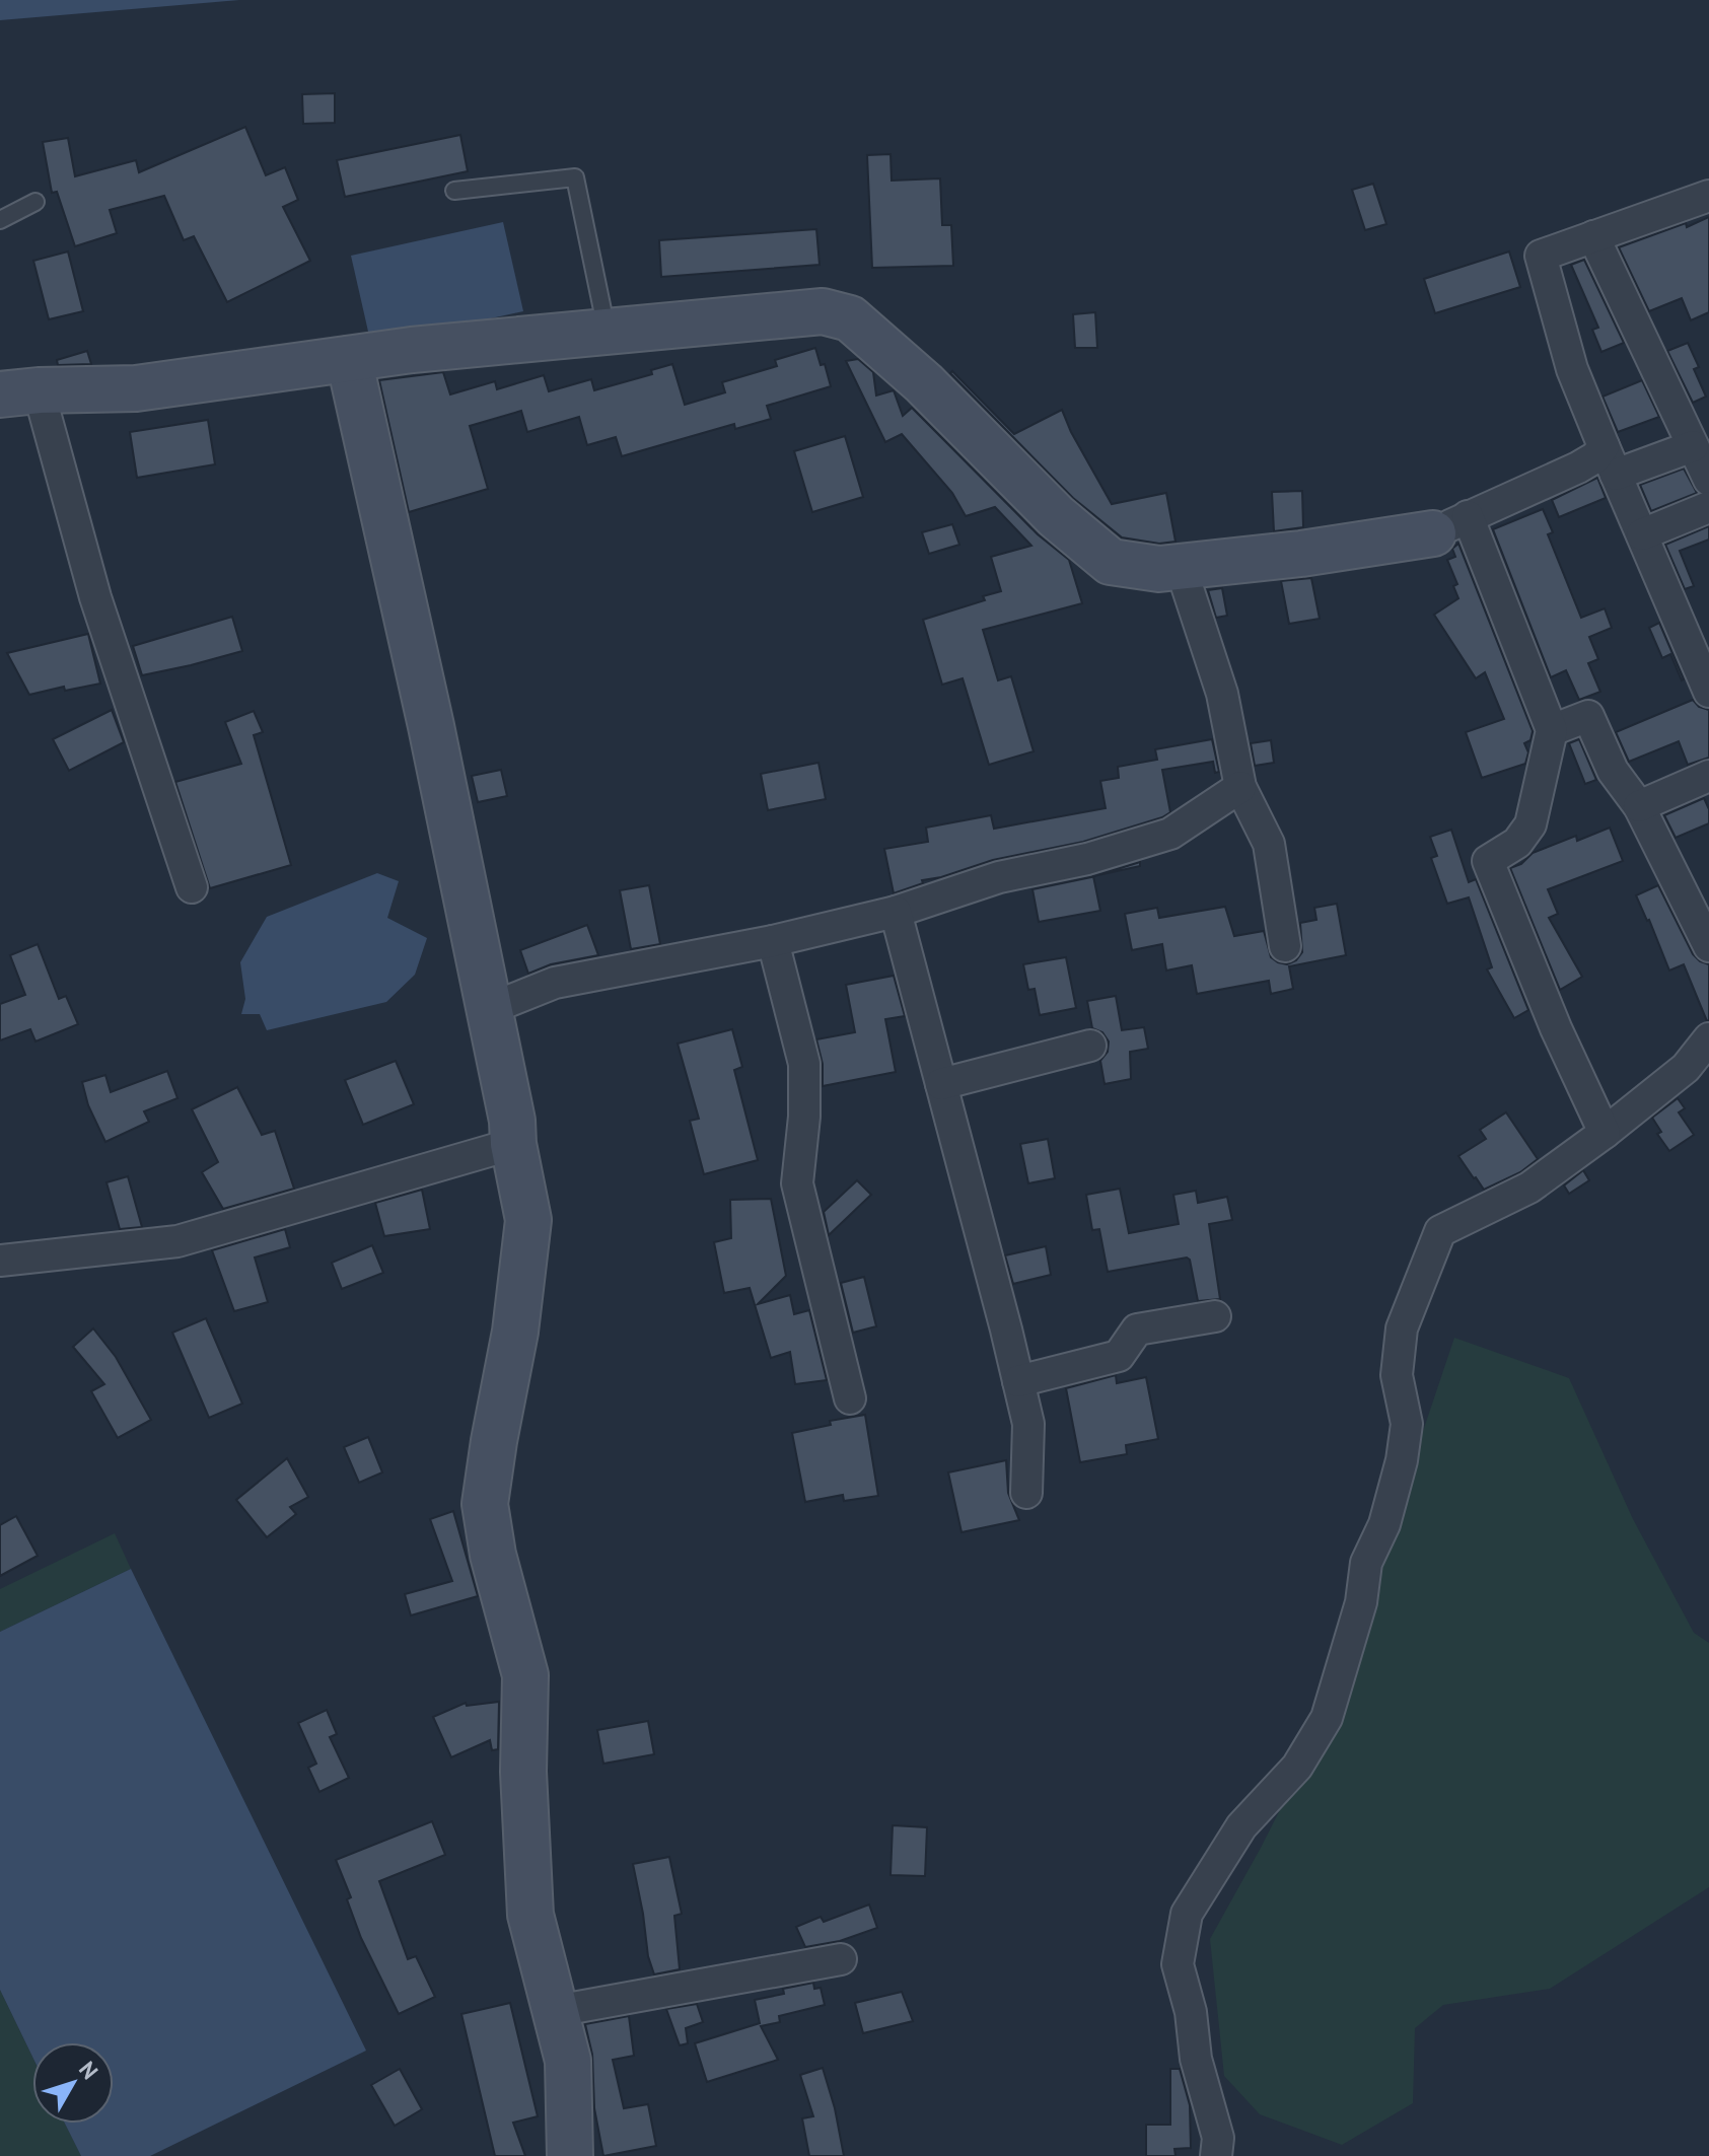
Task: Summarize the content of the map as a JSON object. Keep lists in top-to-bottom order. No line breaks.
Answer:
{"north":"top right"}
